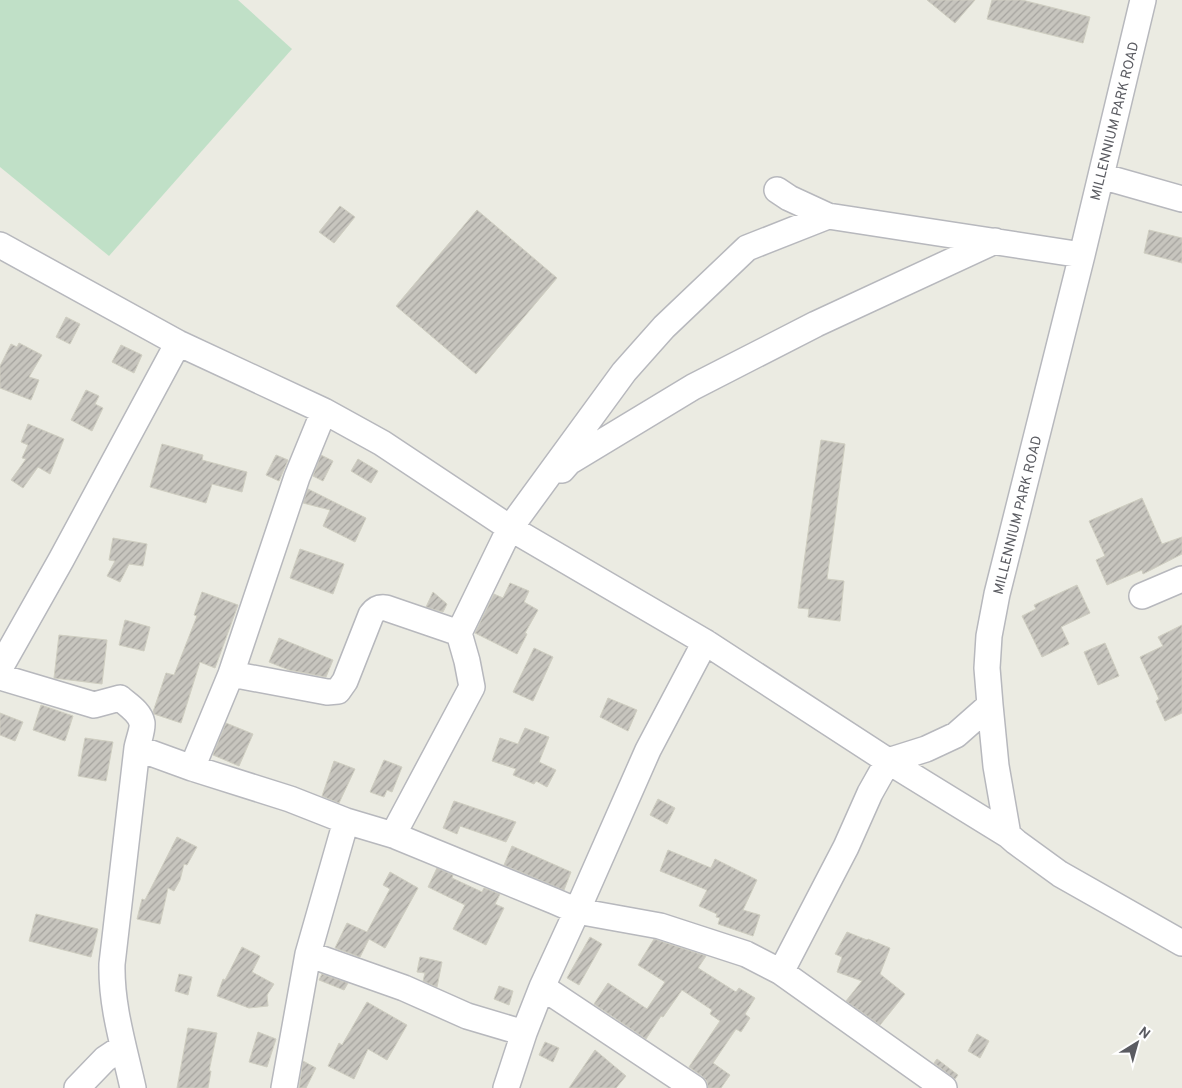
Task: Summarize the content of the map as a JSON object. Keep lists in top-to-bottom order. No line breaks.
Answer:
{"streets":{"street":["MILLENNIUM PARK ROAD"]},"north":"top right"}
